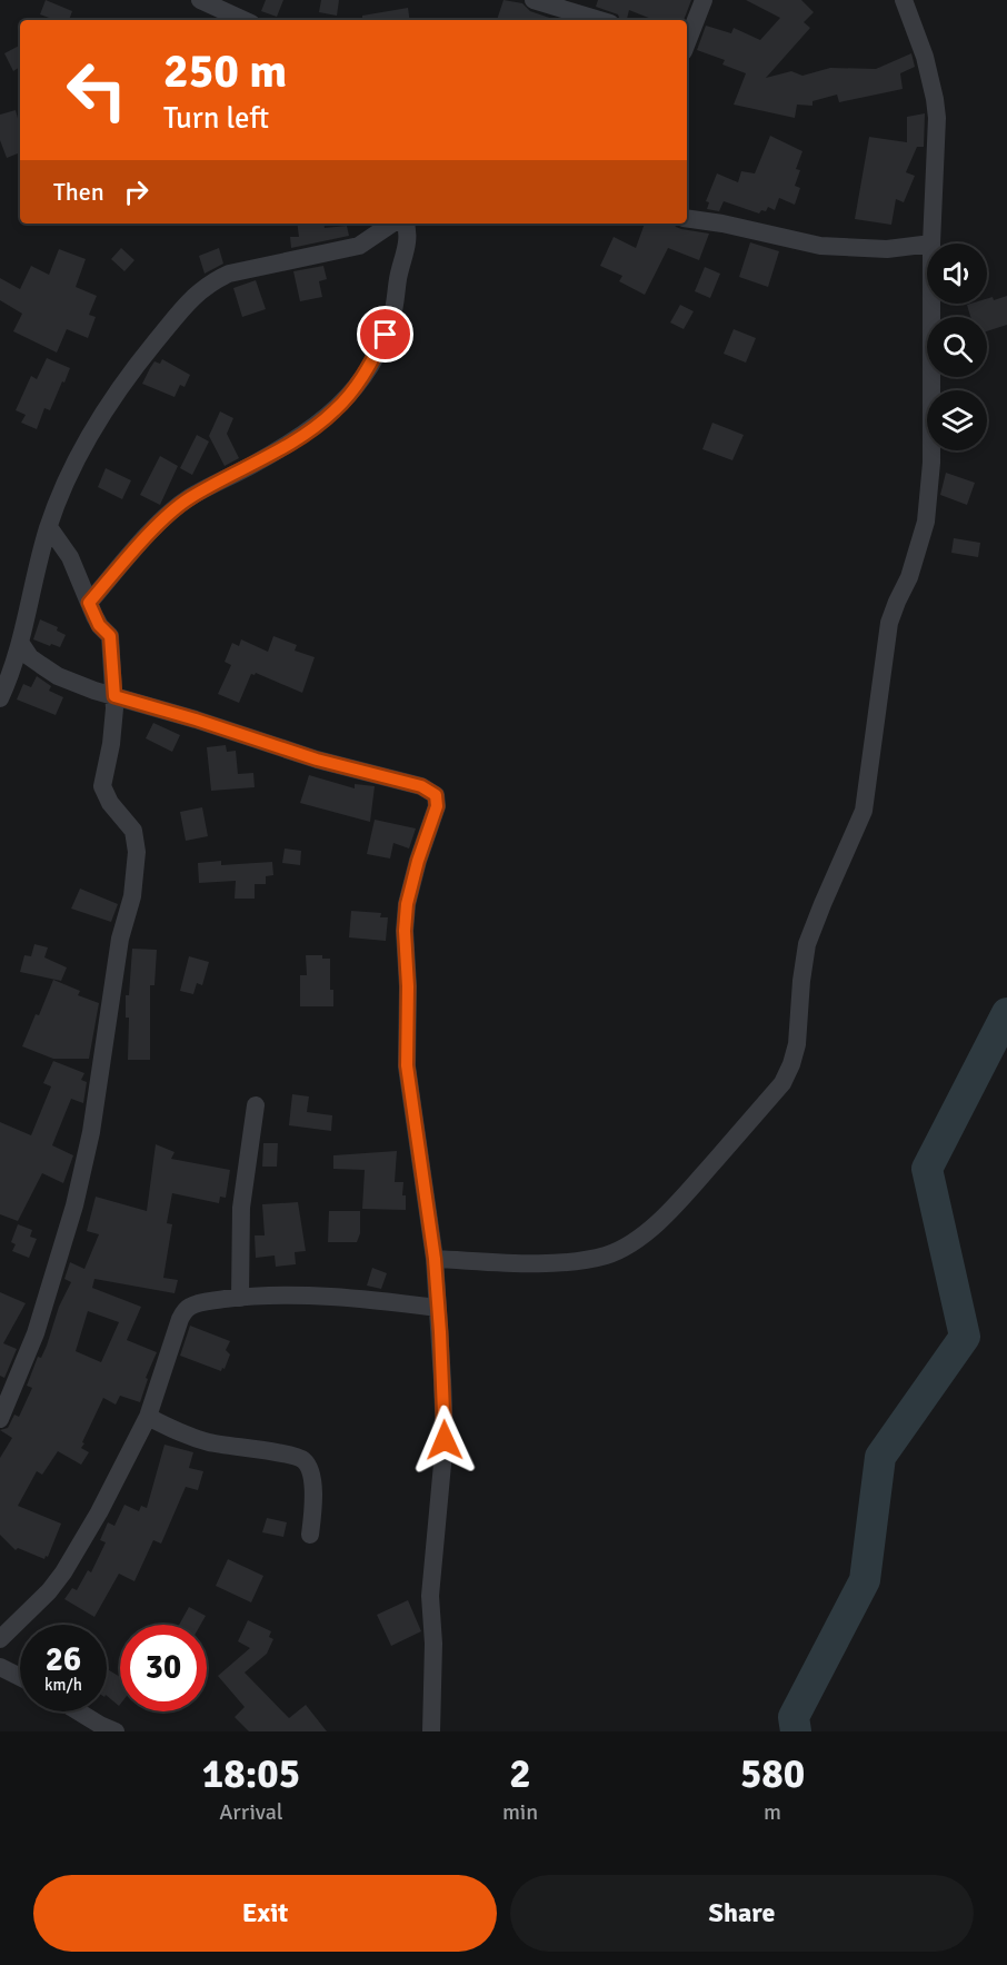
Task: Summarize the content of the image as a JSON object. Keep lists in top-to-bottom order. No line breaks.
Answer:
{"page":{"turn":["250 m","Turn left"],"then":"Then","speed":"26 km/h","limit":"30","eta":["18:05","Arrival","2","min","580","m"],"buttons":["Exit","Share"]}}
